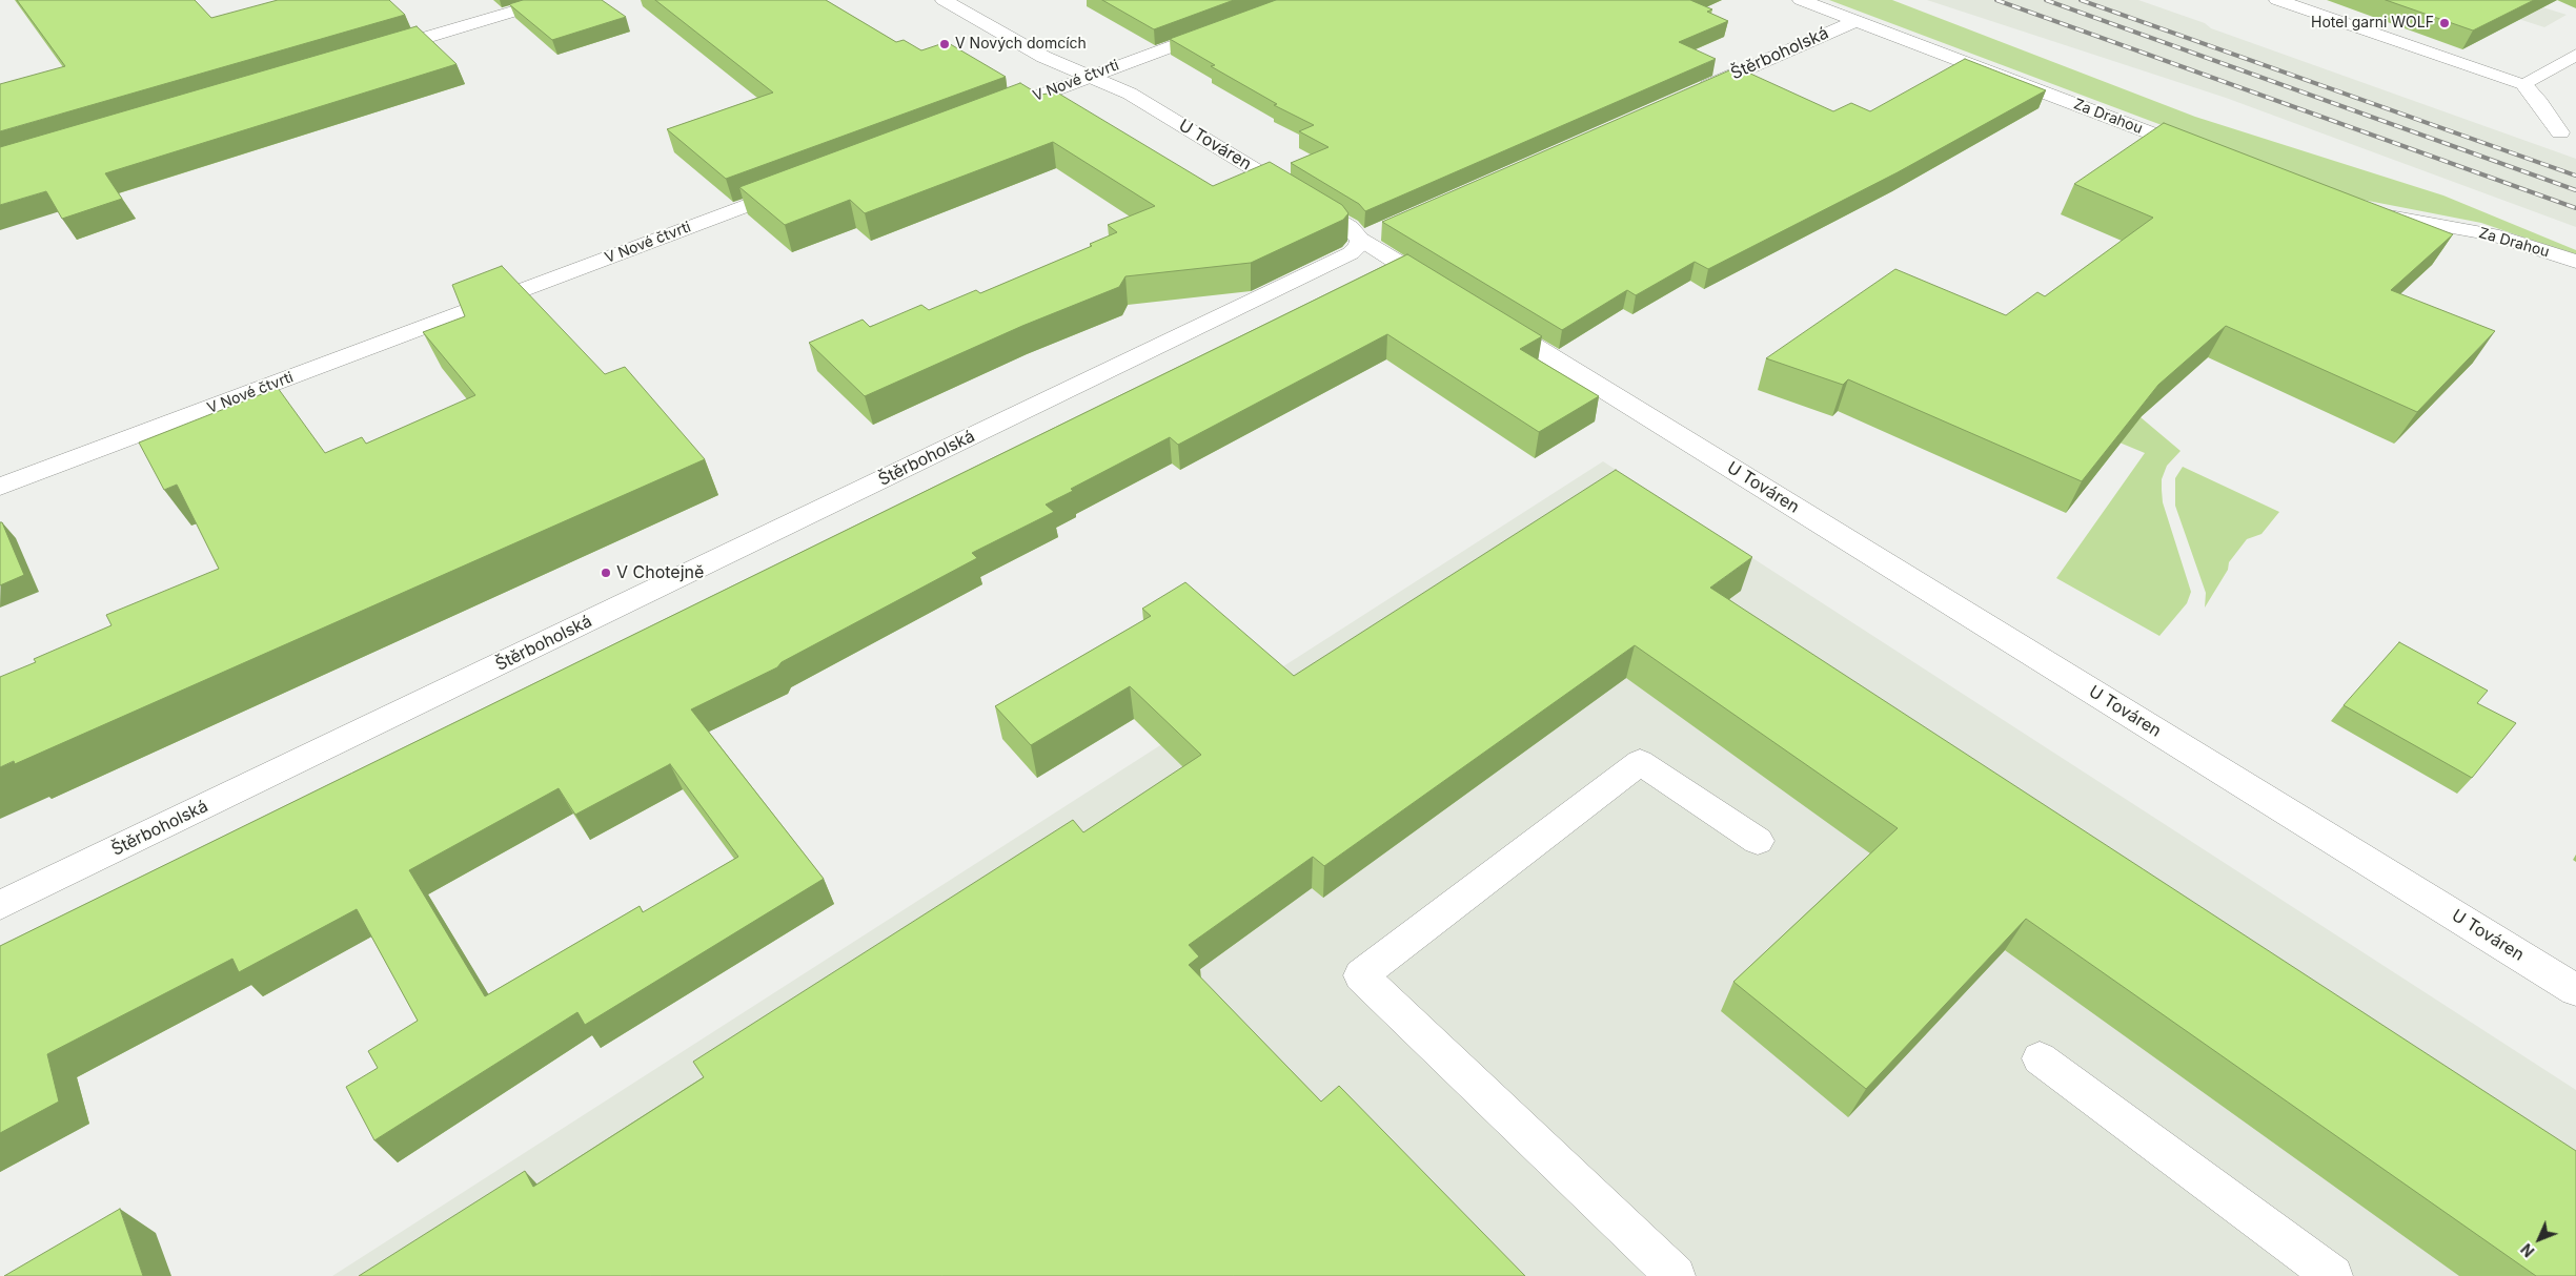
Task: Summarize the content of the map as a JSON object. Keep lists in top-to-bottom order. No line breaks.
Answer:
{"streets":{"street":["Štěrboholská","V Nové čtvrti","Za Drahou","U Továren"]},"crossings":[["Štěrboholská","Za Drahou"],["Štěrboholská","U Továren"],["V Nové čtvrti","U Továren"]],"places":["Hotel garni WOLF","V Nových domcích","V Chotejně"],"north":"bottom left"}
